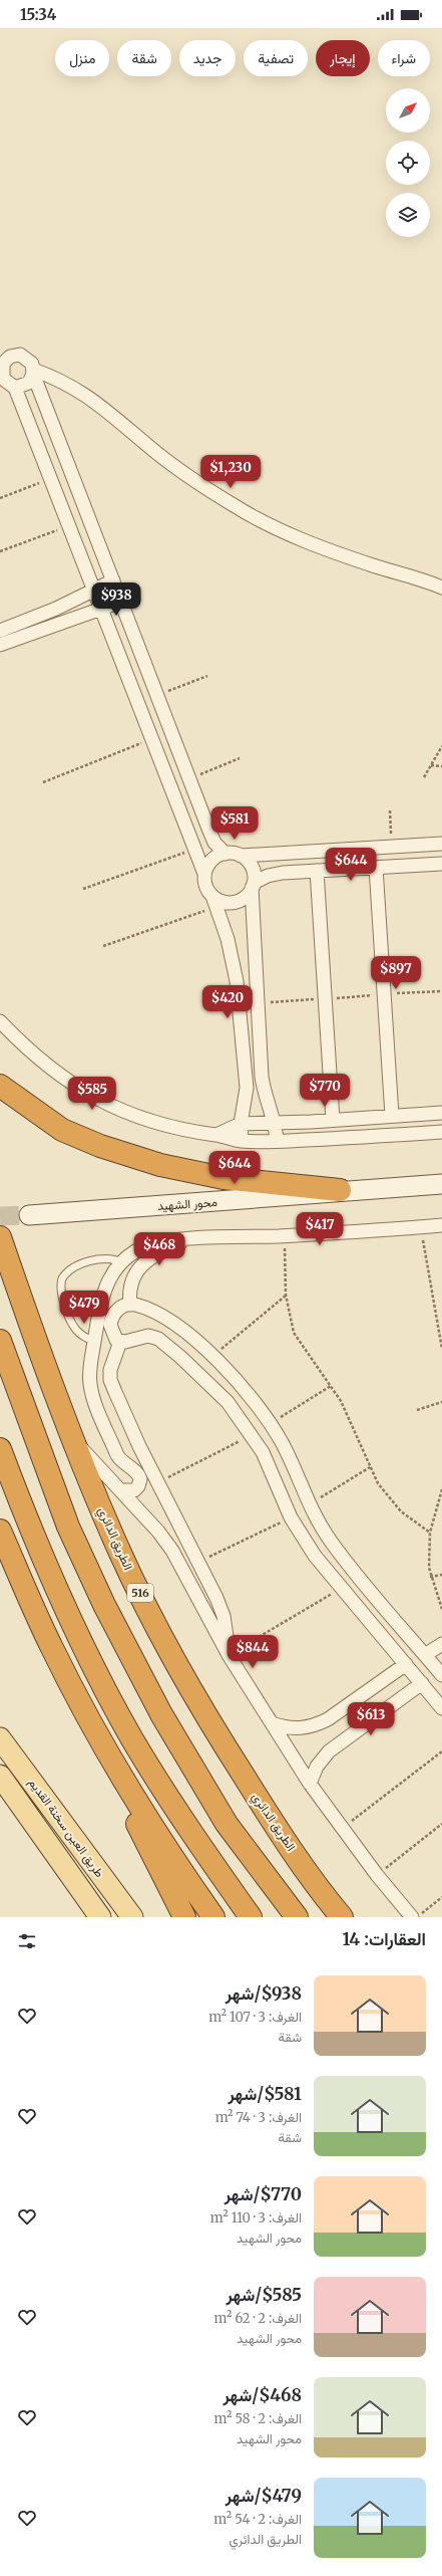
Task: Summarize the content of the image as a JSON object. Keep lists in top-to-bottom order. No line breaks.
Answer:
{"streets":{"highway":["الطريق الدائري","516"],"main road":["طريق العين سخنة القديم"],"street":["محور الشهيد"]},"north":"top right","page":{"status":"15:34","chip":["شراء","إيجار","تصفية","جديد","شقة","منزل"],"price":["$1,230","$938","$581","$644","$897","$420","$770","$585","$644","$417","$468","$479","$844","$613"],"heading":"العقارات: 14","list":[{"name":"$938/شهر","note":"الغرف: 3 · 107 m² · شقة"},{"name":"$581/شهر","note":"الغرف: 3 · 74 m² · شقة"},{"name":"$770/شهر","note":"الغرف: 3 · 110 m² · محور الشهيد"},{"name":"$585/شهر","note":"الغرف: 2 · 62 m² · محور الشهيد"},{"name":"$468/شهر","note":"الغرف: 2 · 58 m² · محور الشهيد"},{"name":"$479/شهر","note":"الغرف: 2 · 54 m² · الطريق الدائري"}]}}
